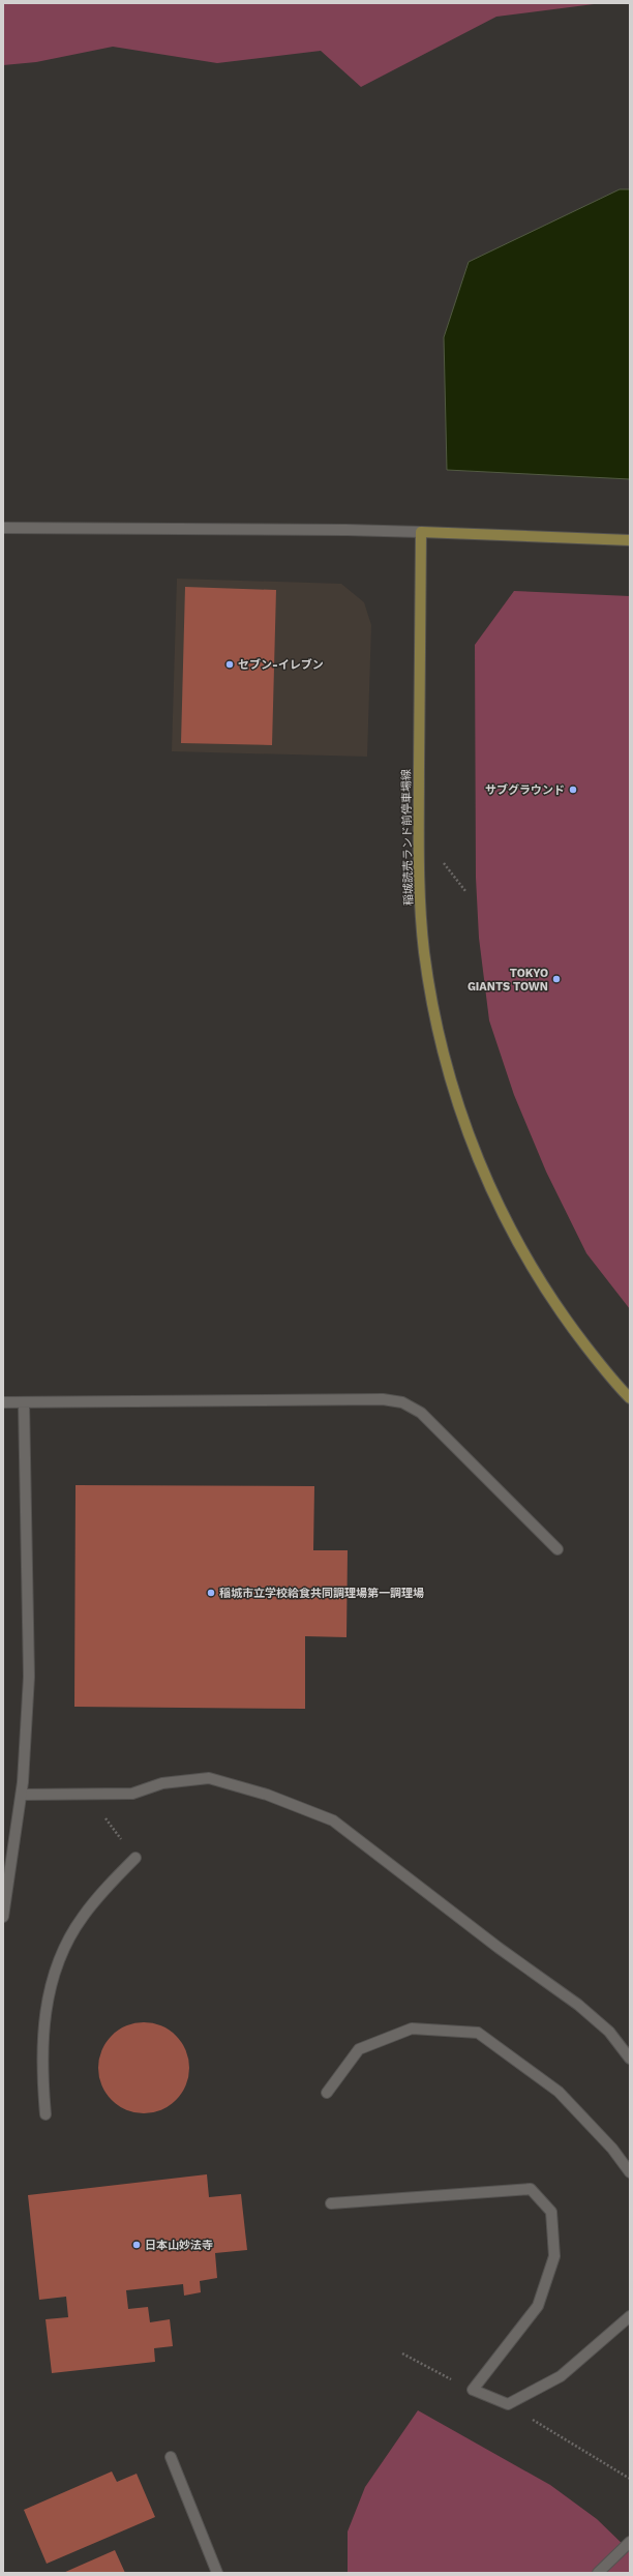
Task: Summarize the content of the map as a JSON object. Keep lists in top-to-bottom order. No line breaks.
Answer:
{"streets":{"main road":["稲城読売ランド前停車場線"]},"places":["セブン-イレブン","サブグラウンド","TOKYO GIANTS TOWN","稲城市立学校給食共同調理場第一調理場","日本山妙法寺"]}
